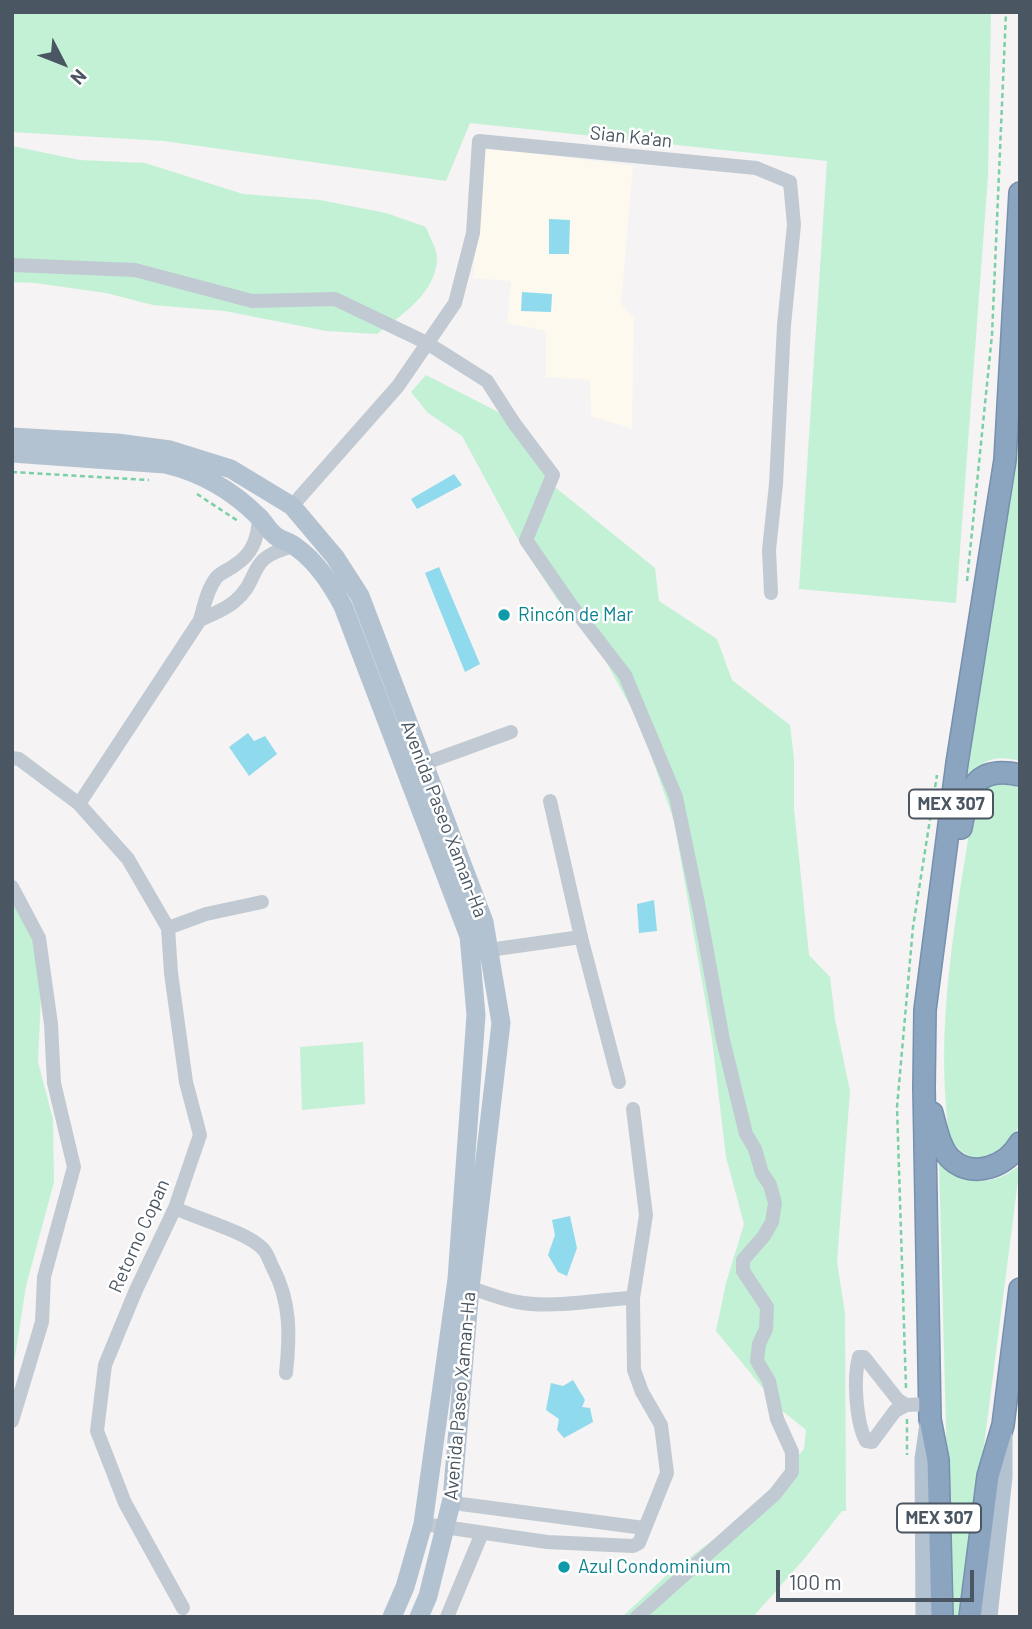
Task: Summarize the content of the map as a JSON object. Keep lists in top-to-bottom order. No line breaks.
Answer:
{"streets":{"highway":["MEX 307"],"main road":["Avenida Paseo Xaman-Ha"],"street":["Sian Ka'an","Retorno Copan"]},"crossings":[["Sian Ka'an","Avenida Paseo Xaman-Ha"]],"places":["Rincón de Mar","Azul Condominium"],"scale_bar":"100 m","north":"bottom right"}
